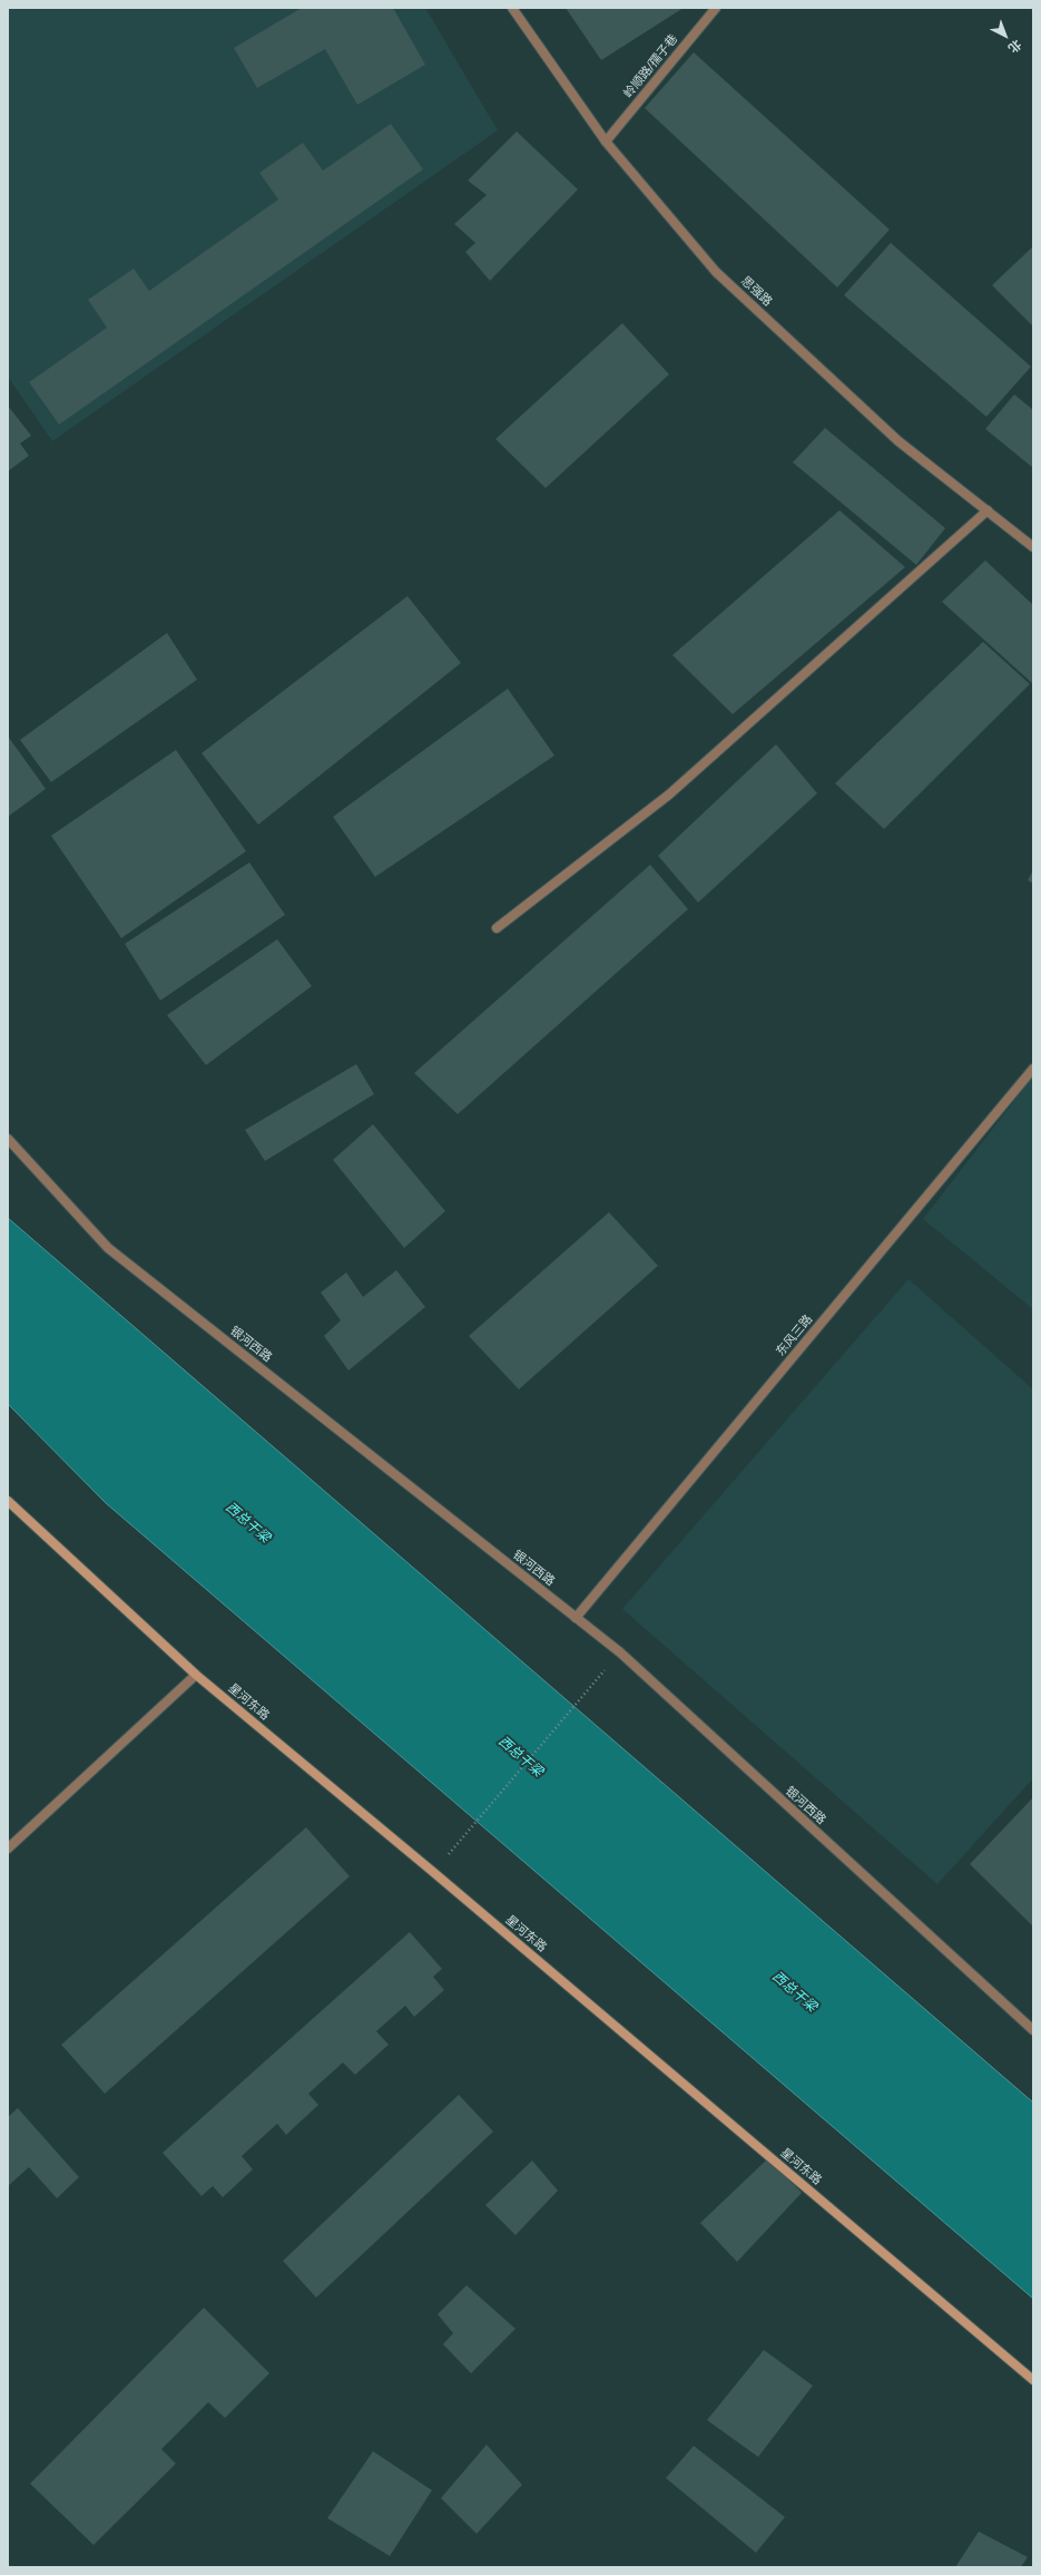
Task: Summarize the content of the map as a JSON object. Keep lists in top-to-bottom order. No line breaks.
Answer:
{"streets":{"main road":["星河东路"],"street":["岭顺路/孺子巷","思强路","东风三路","银河西路"]},"crossings":[["岭顺路/孺子巷","思强路"],["东风三路","银河西路"]],"water":["西总干梁"],"north":"bottom right"}
